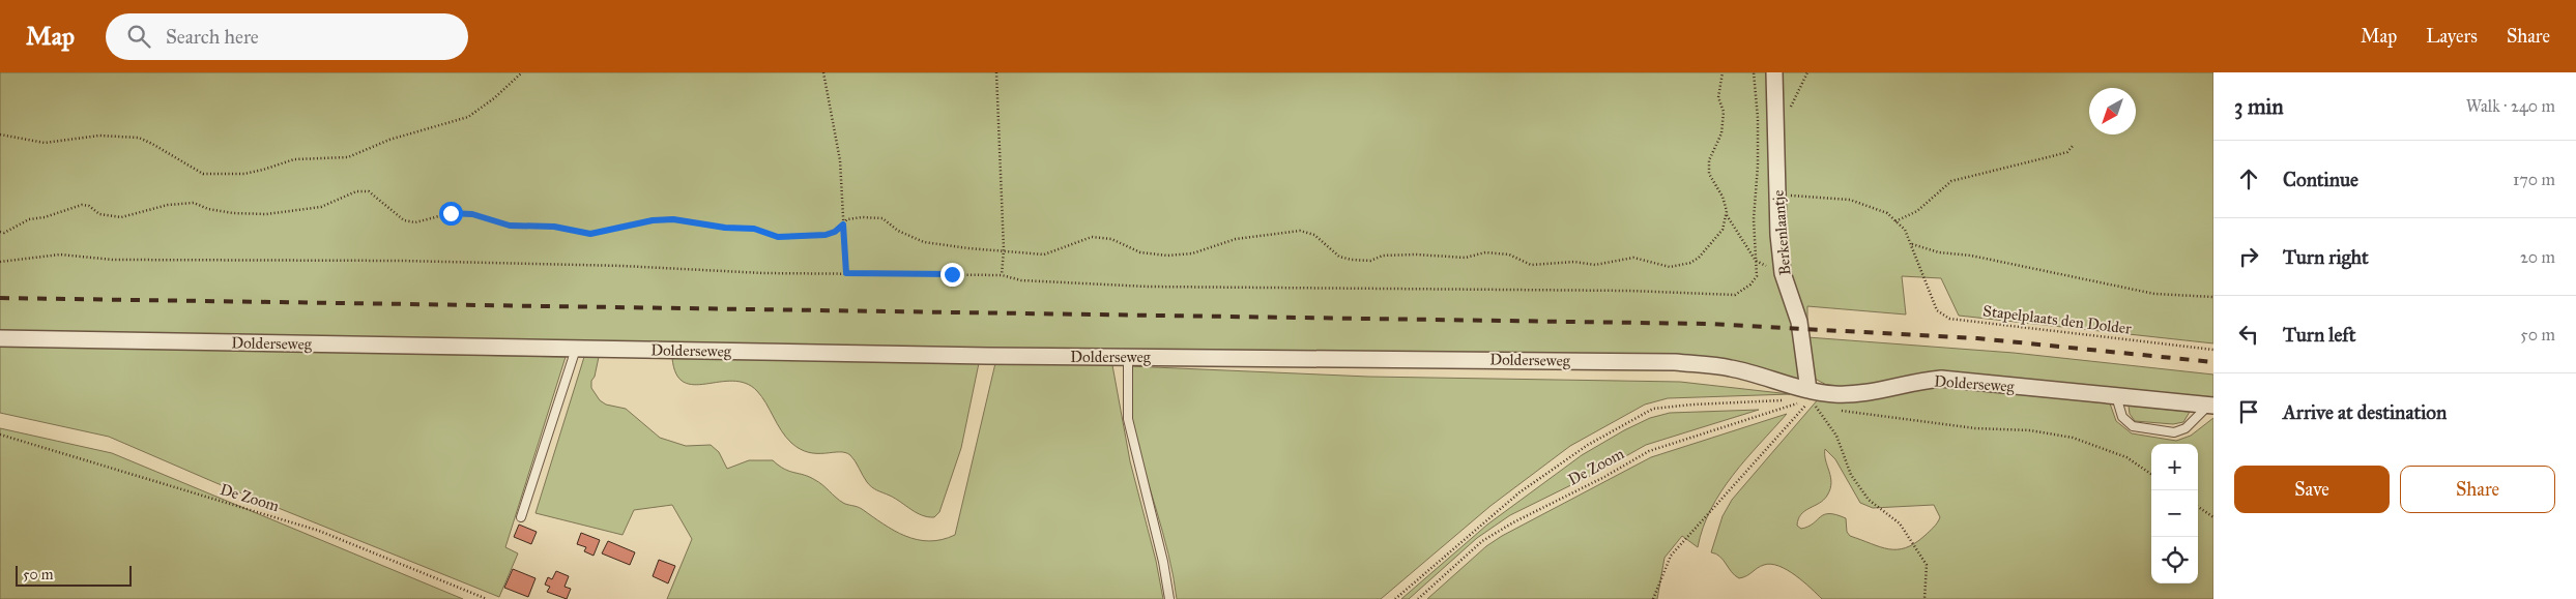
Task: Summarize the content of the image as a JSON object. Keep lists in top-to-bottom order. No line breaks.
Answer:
{"streets":{"street":["Berkenlaantje","Dolderseweg"],"path":["Stapelplaats den Dolder","De Zoom"]},"crossings":[["Berkenlaantje","Dolderseweg"],["Berkenlaantje","De Zoom"],["Dolderseweg","De Zoom"]],"scale_bar":"50 m","north":"bottom left","page":{"header":"Map","search":"Search here","nav":["Map","Layers","Share"],"heading":["3 min","Walk · 240 m"],"list":[["Continue","170 m"],["Turn right","20 m"],["Turn left","50 m"],"Arrive at destination"],"map_buttons":["+","−"],"buttons":["Save","Share"],"scale":"50 m"}}
